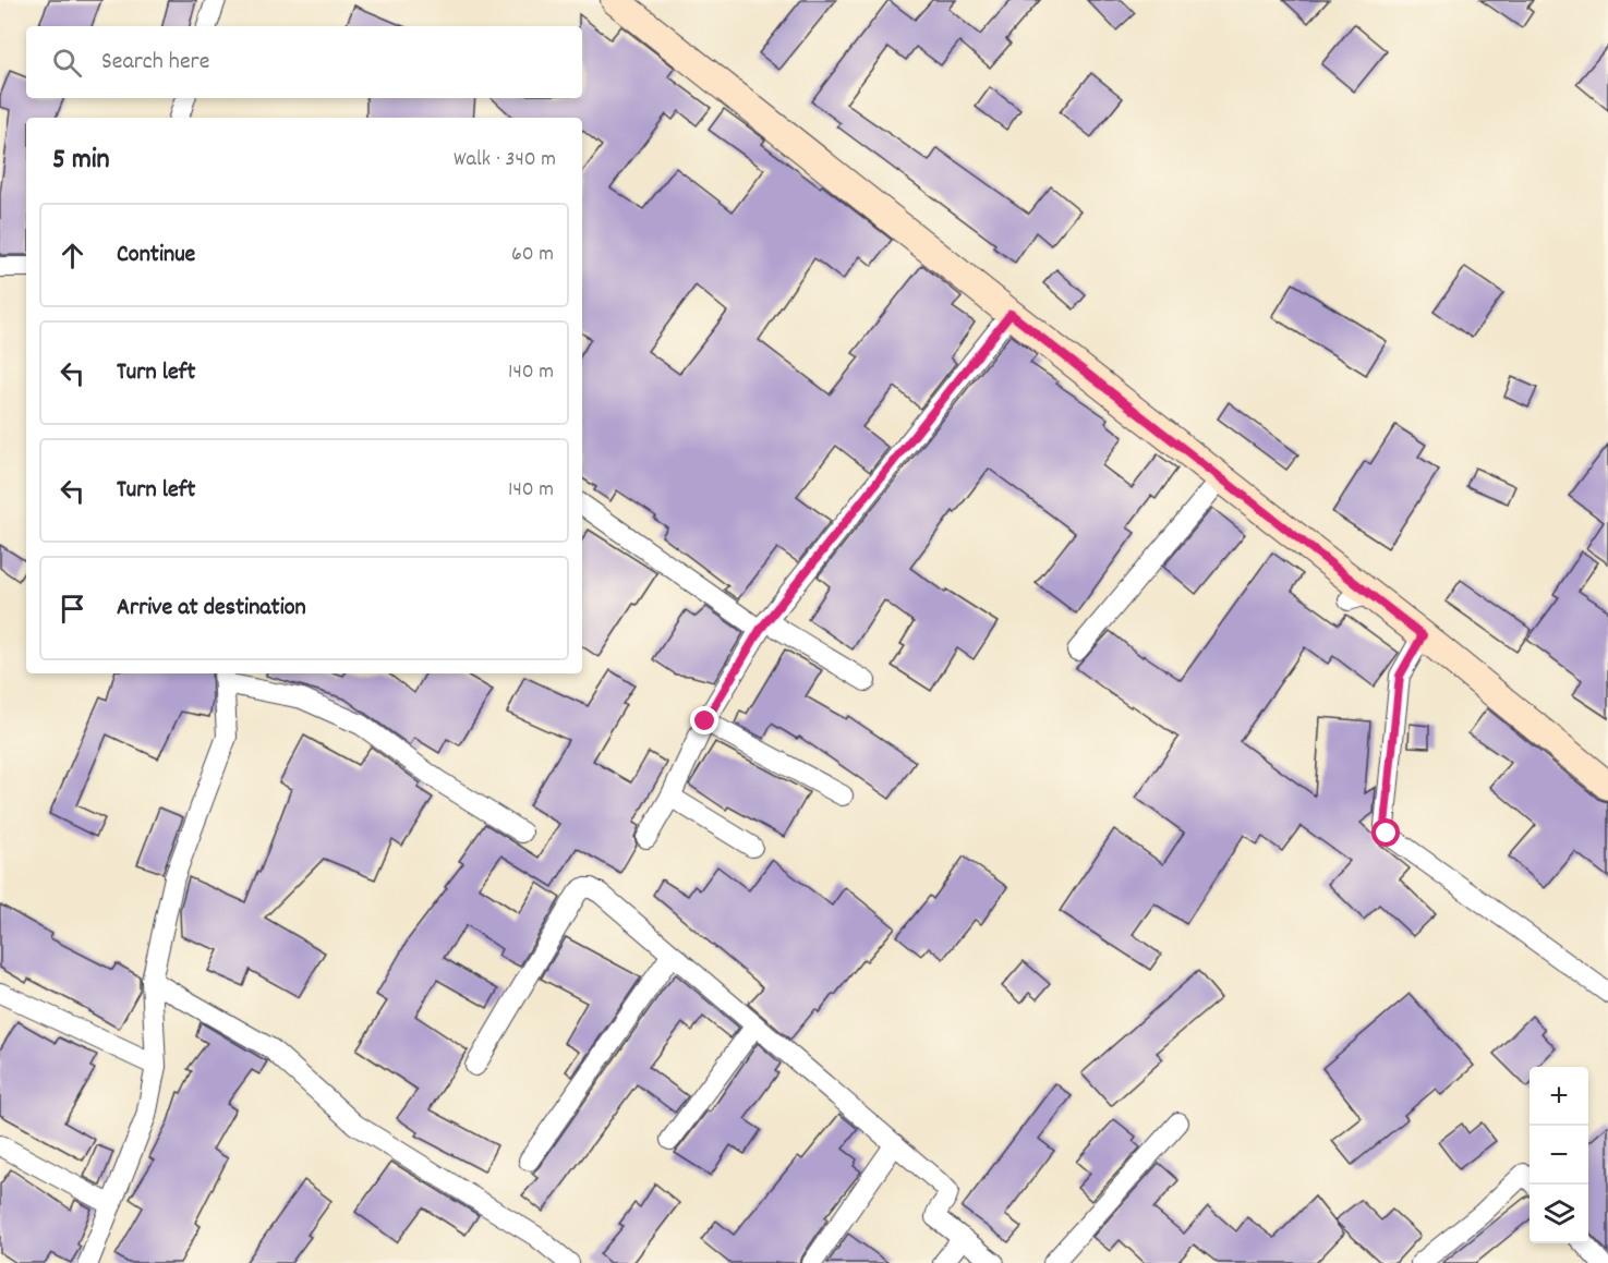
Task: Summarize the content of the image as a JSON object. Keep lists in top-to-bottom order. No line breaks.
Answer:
{"page":{"search":"Search here","heading":["5 min","Walk · 340 m"],"list":[["Continue","60 m"],["Turn left","140 m"],["Turn left","140 m"],"Arrive at destination"],"map_buttons":["+","−"]}}
